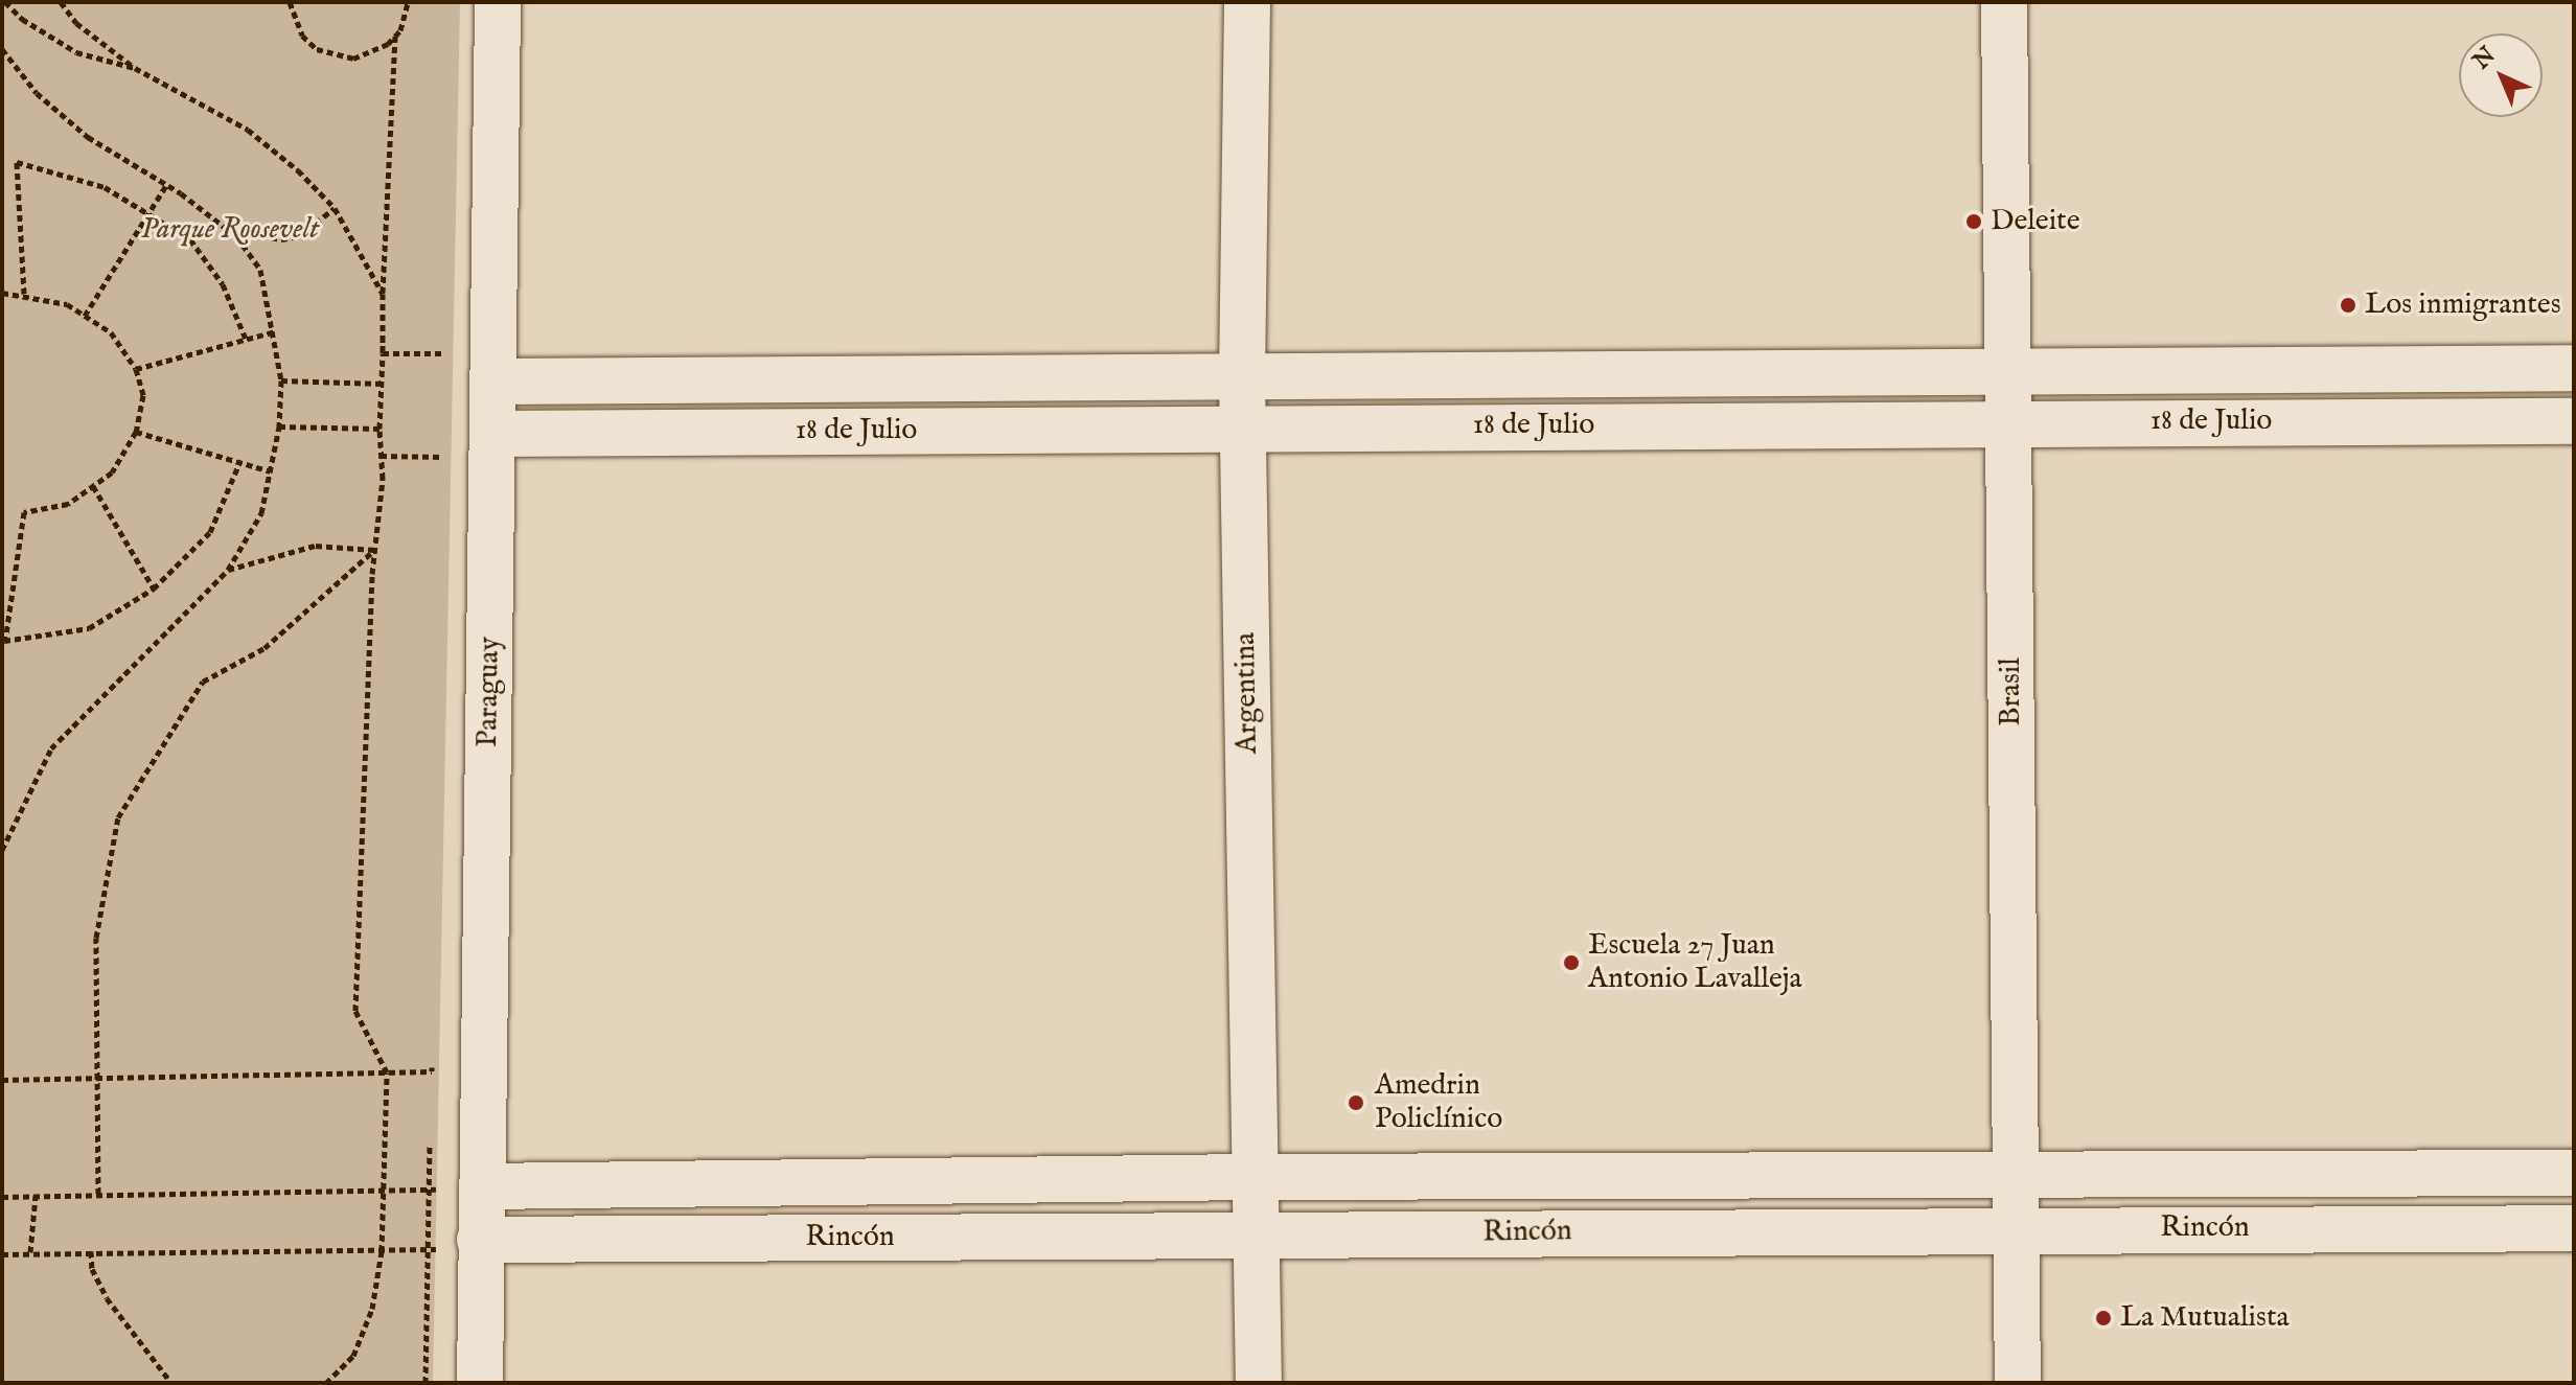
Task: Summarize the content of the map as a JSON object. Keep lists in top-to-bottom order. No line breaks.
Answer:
{"streets":{"street":["18 de Julio","Paraguay","Brasil","Argentina","Rincón"]},"crossings":[["18 de Julio","Paraguay"],["18 de Julio","Brasil"],["18 de Julio","Argentina"],["Paraguay","Rincón"],["Brasil","Rincón"],["Argentina","Rincón"]],"parks":["Parque Roosevelt"],"places":["Deleite","Los inmigrantes","Escuela 27 Juan Antonio Lavalleja","Amedrin Policlínico","La Mutualista"],"north":"top left"}
